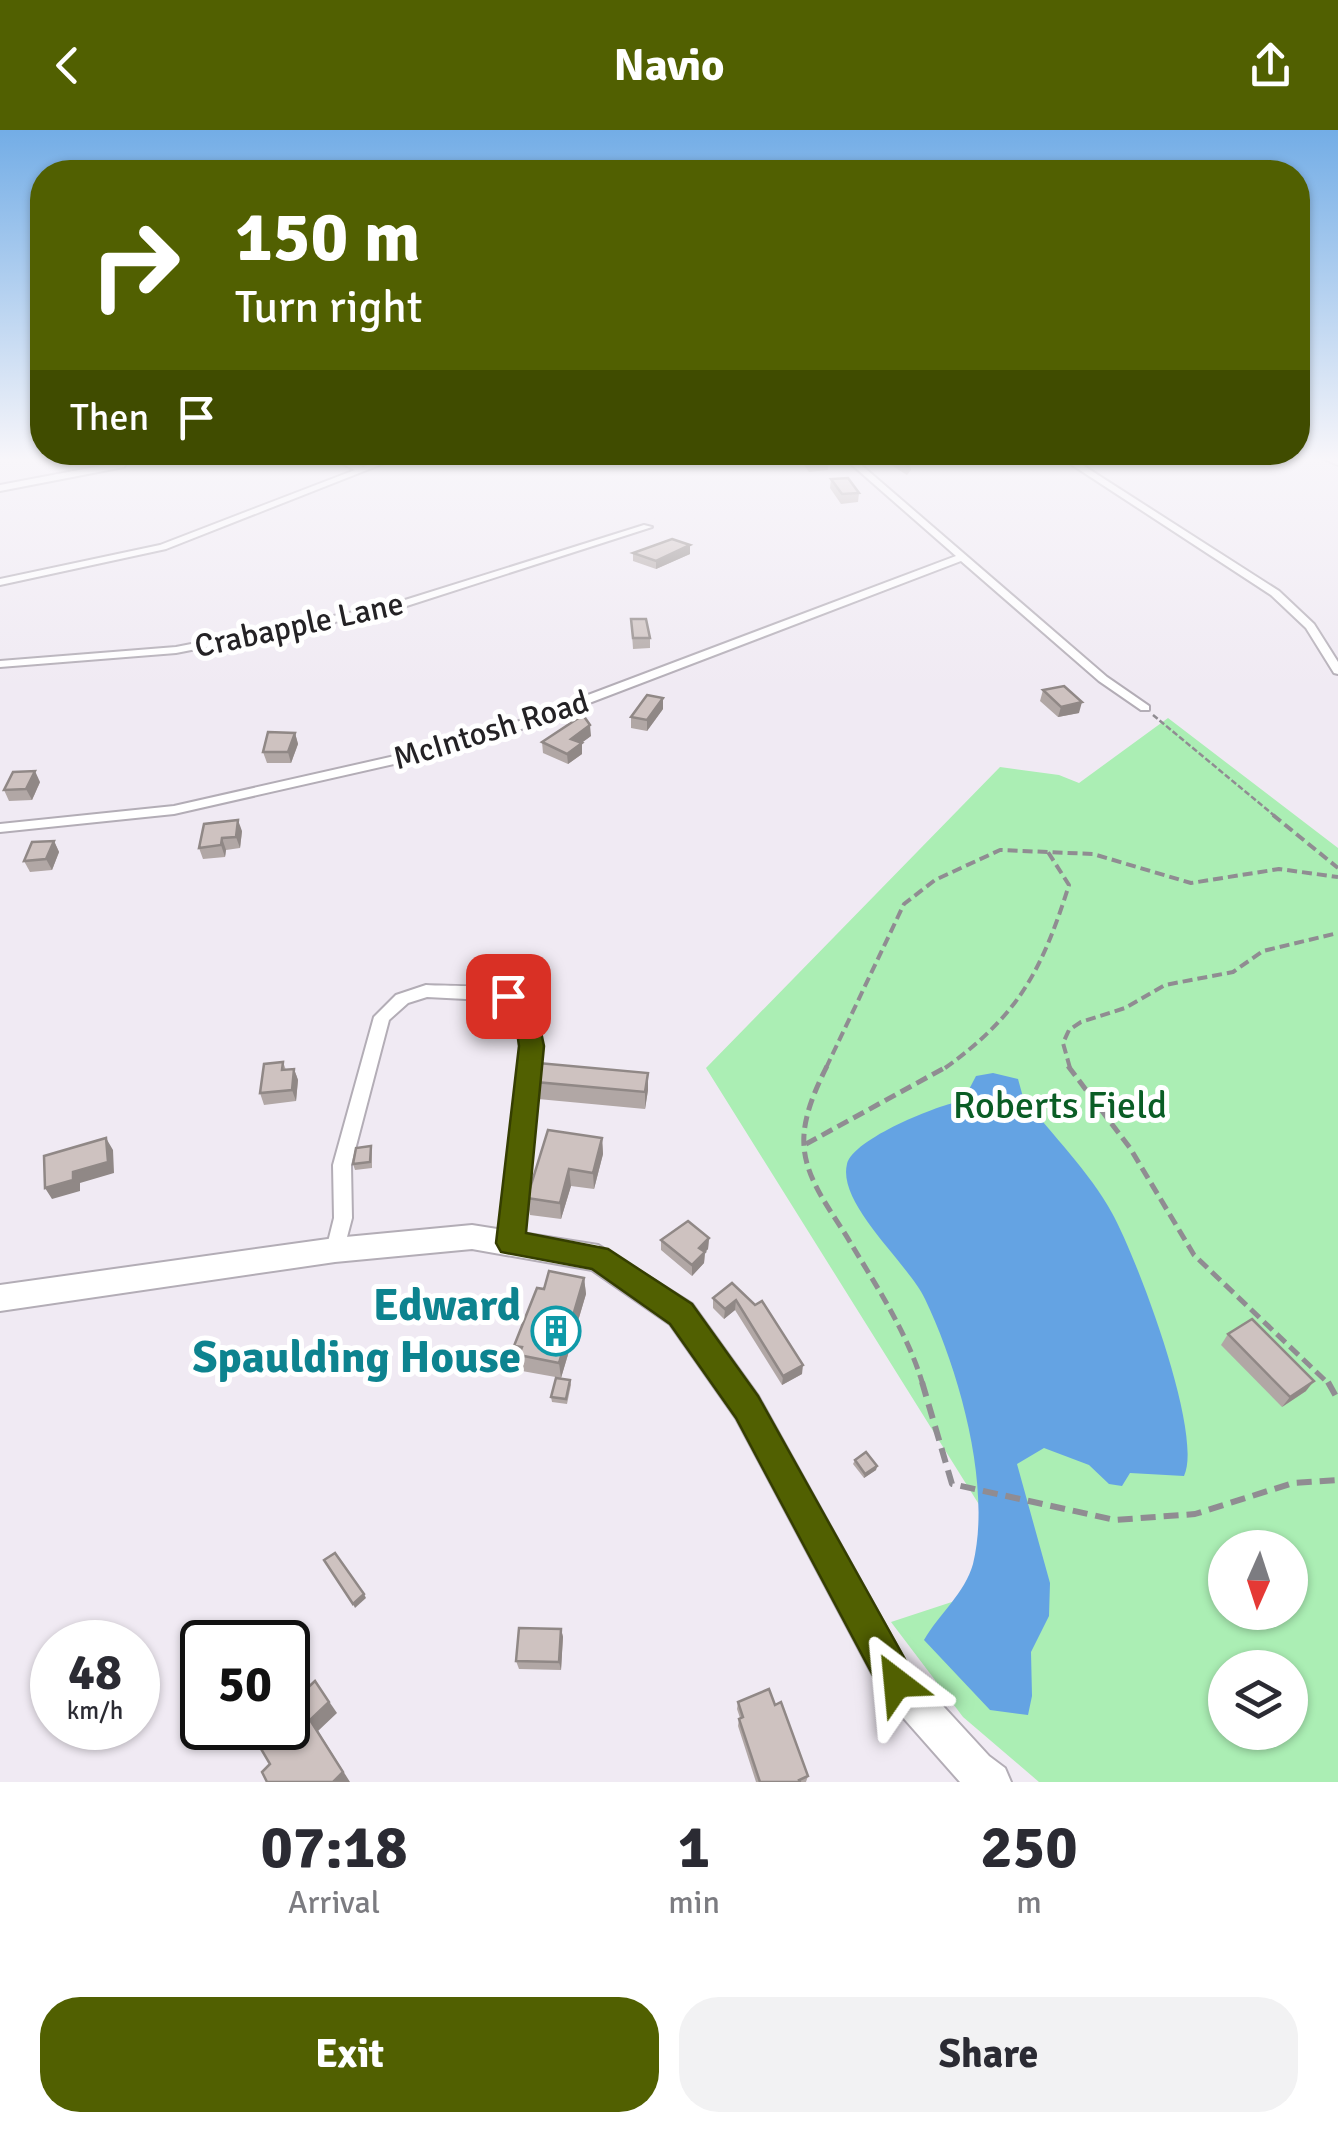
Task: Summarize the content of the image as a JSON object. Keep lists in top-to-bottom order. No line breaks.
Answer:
{"streets":{"street":["Crabapple Lane","McIntosh Road"]},"parks":["Roberts Field"],"places":{"building":["Edward Spaulding House"]},"north":"bottom","page":{"header":"Navio","turn":["150 m","Turn right"],"then":"Then","speed":"48 km/h","limit":"50","eta":["07:18","Arrival","1","min","250","m"],"buttons":["Exit","Share"]}}
